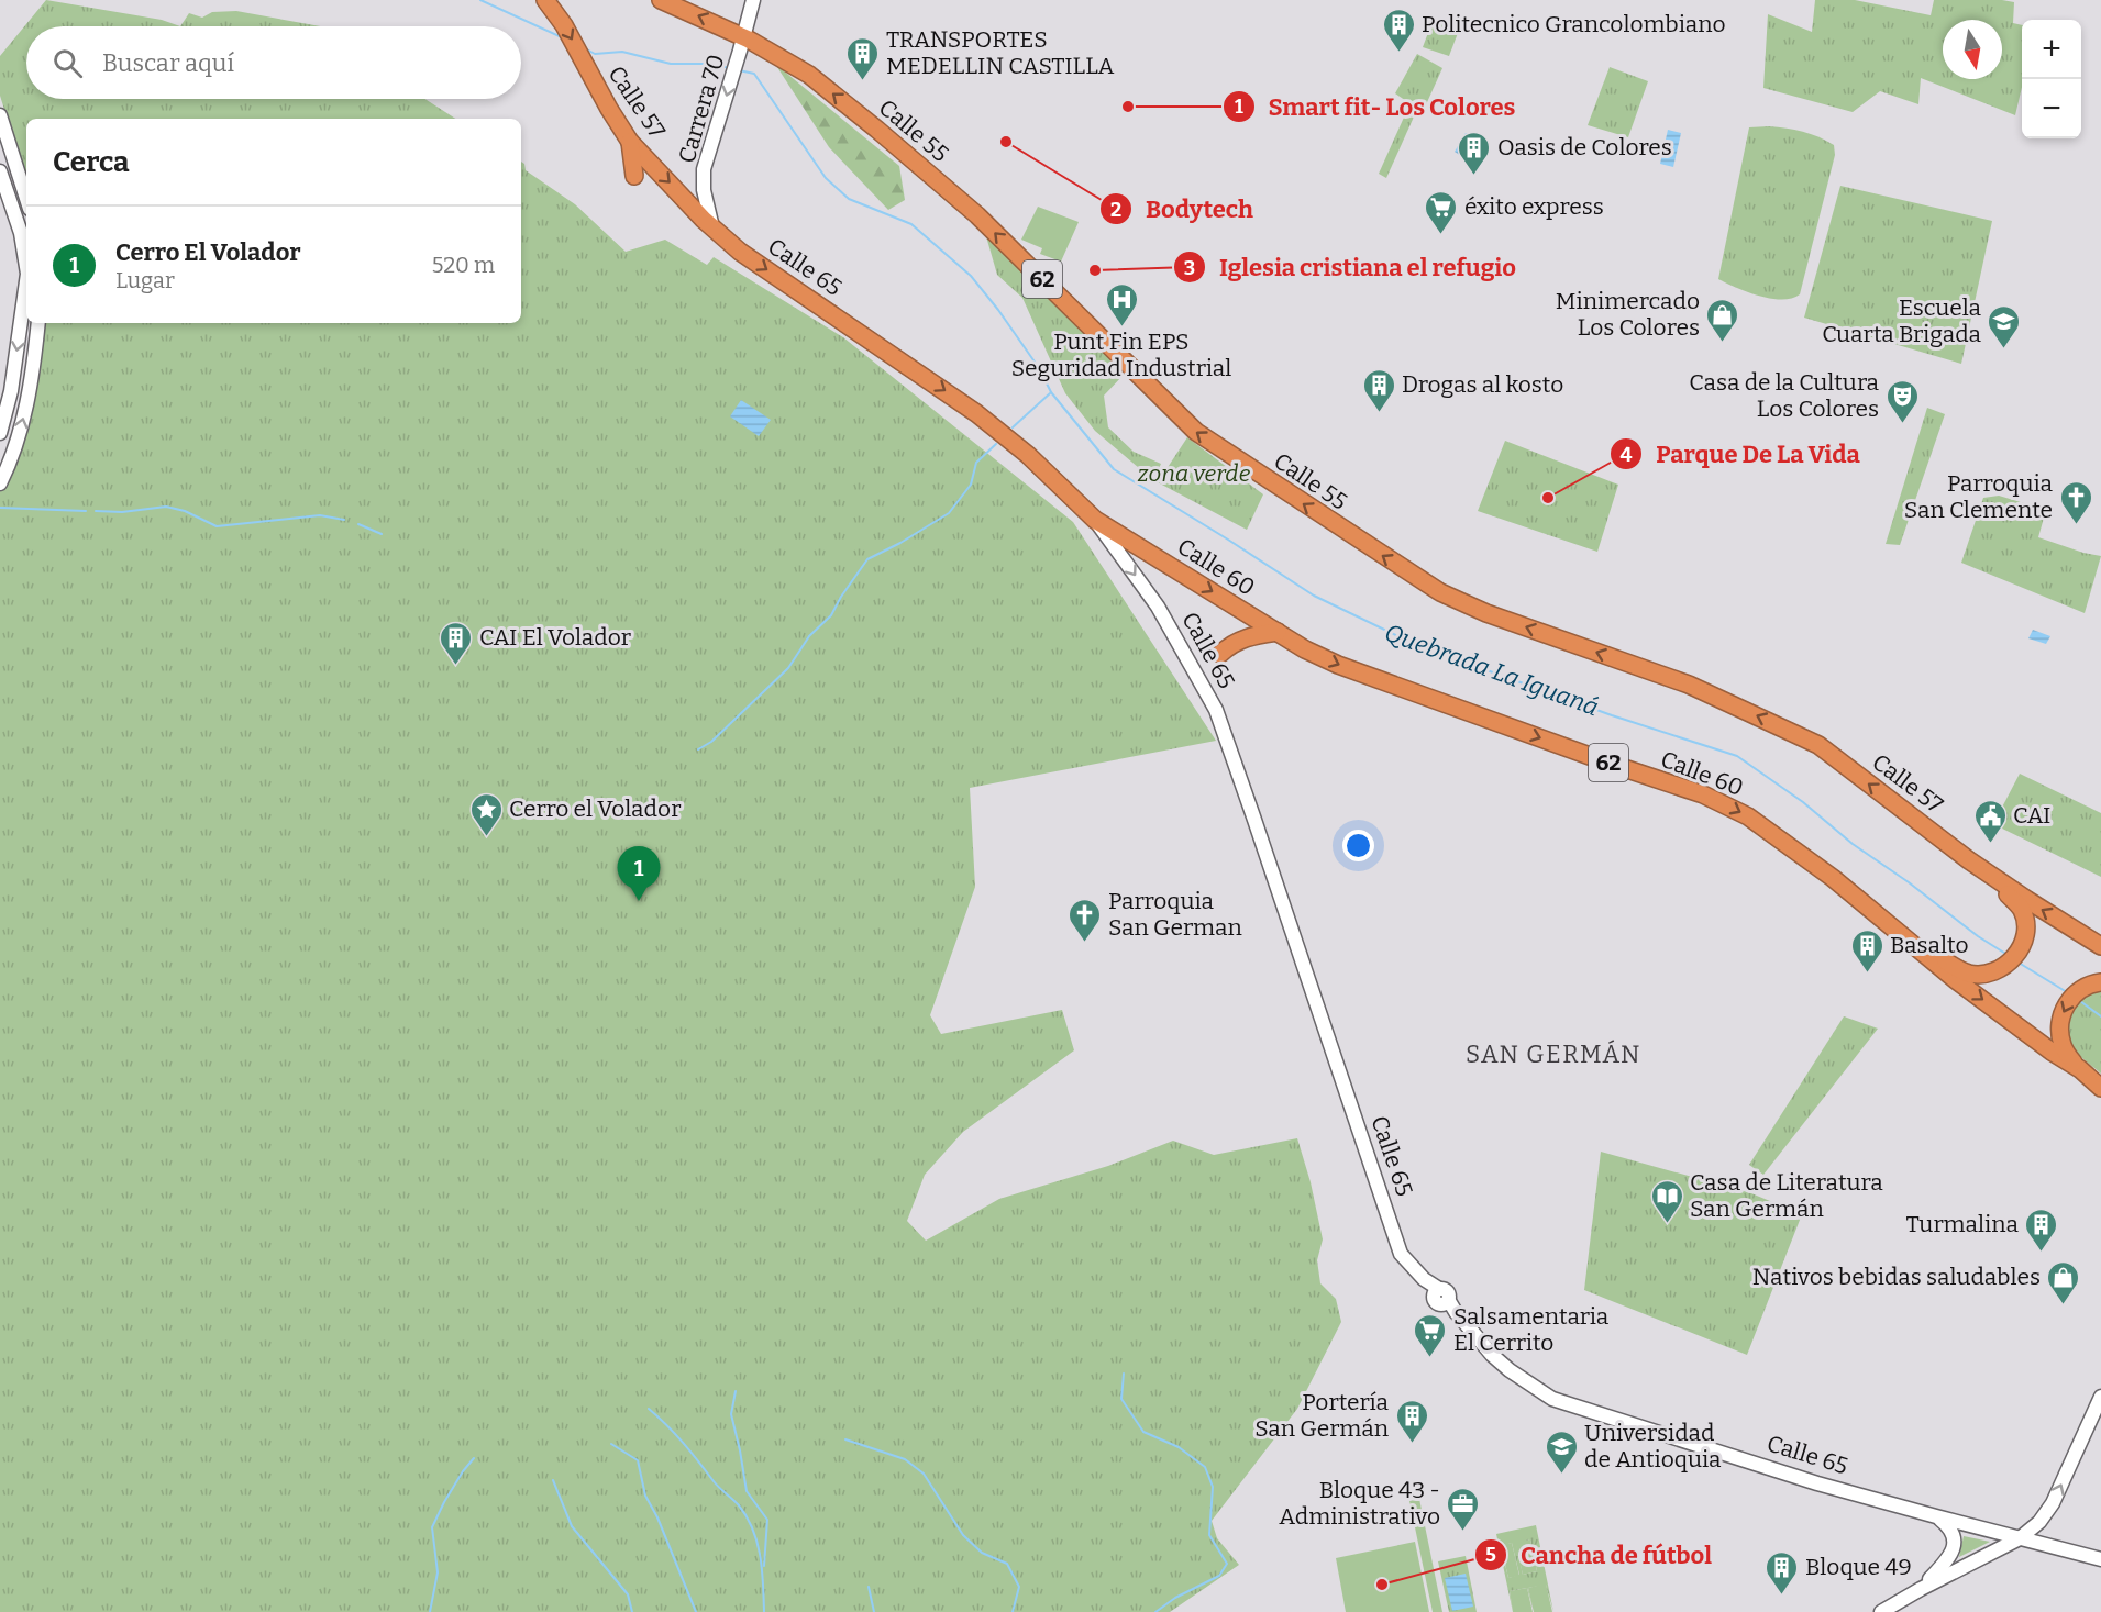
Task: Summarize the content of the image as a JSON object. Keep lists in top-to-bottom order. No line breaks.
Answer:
{"streets":{"highway":["Calle 57","Calle 55","Calle 65","62","Calle 60"],"main road":["Carrera 70"]},"crossings":[["Calle 57","Carrera 70"],["Calle 57","Calle 55"],["Calle 57","Calle 65"],["Carrera 70","Calle 55"],["Carrera 70","Calle 65"],["Calle 65","Calle 60"]],"one_way":["Carrera 70","Calle 55","Calle 65","Calle 60"],"districts":["SAN GERMÁN"],"water":["Quebrada La Iguaná"],"parks":["zona verde"],"places":{"building":["Politecnico Grancolombiano","TRANSPORTES MEDELLIN CASTILLA","Oasis de Colores","Drogas al kosto","CAI El Volador","Basalto","Turmalina","Portería San Germán","Bloque 49"],"other":["Smart fit- Los Colores","Bodytech","Iglesia cristiana el refugio","Parque De La Vida","Cancha de fútbol"],"supermarket":["éxito express","Salsamentaria El Cerrito"],"hospital":["Punt Fin EPS Seguridad Industrial"],"shop":["Minimercado Los Colores","Nativos bebidas saludables"],"school or university":["Escuela Cuarta Brigada","Universidad de Antioquia"],"theatre":["Casa de la Cultura Los Colores"],"church":["Parroquia San Clemente","Parroquia San German"],"place":["Cerro el Volador"],"public building":["CAI"],"library":["Casa de Literatura San Germán"],"office":["Bloque 43 - Administrativo"]},"north":"bottom","page":{"map_buttons":["+","−"],"search":"Buscar aquí","heading":"Cerca","list":[{"mark":"1","name":"Cerro El Volador","note":"Lugar","value":"520 m"}],"pins":"1"}}
